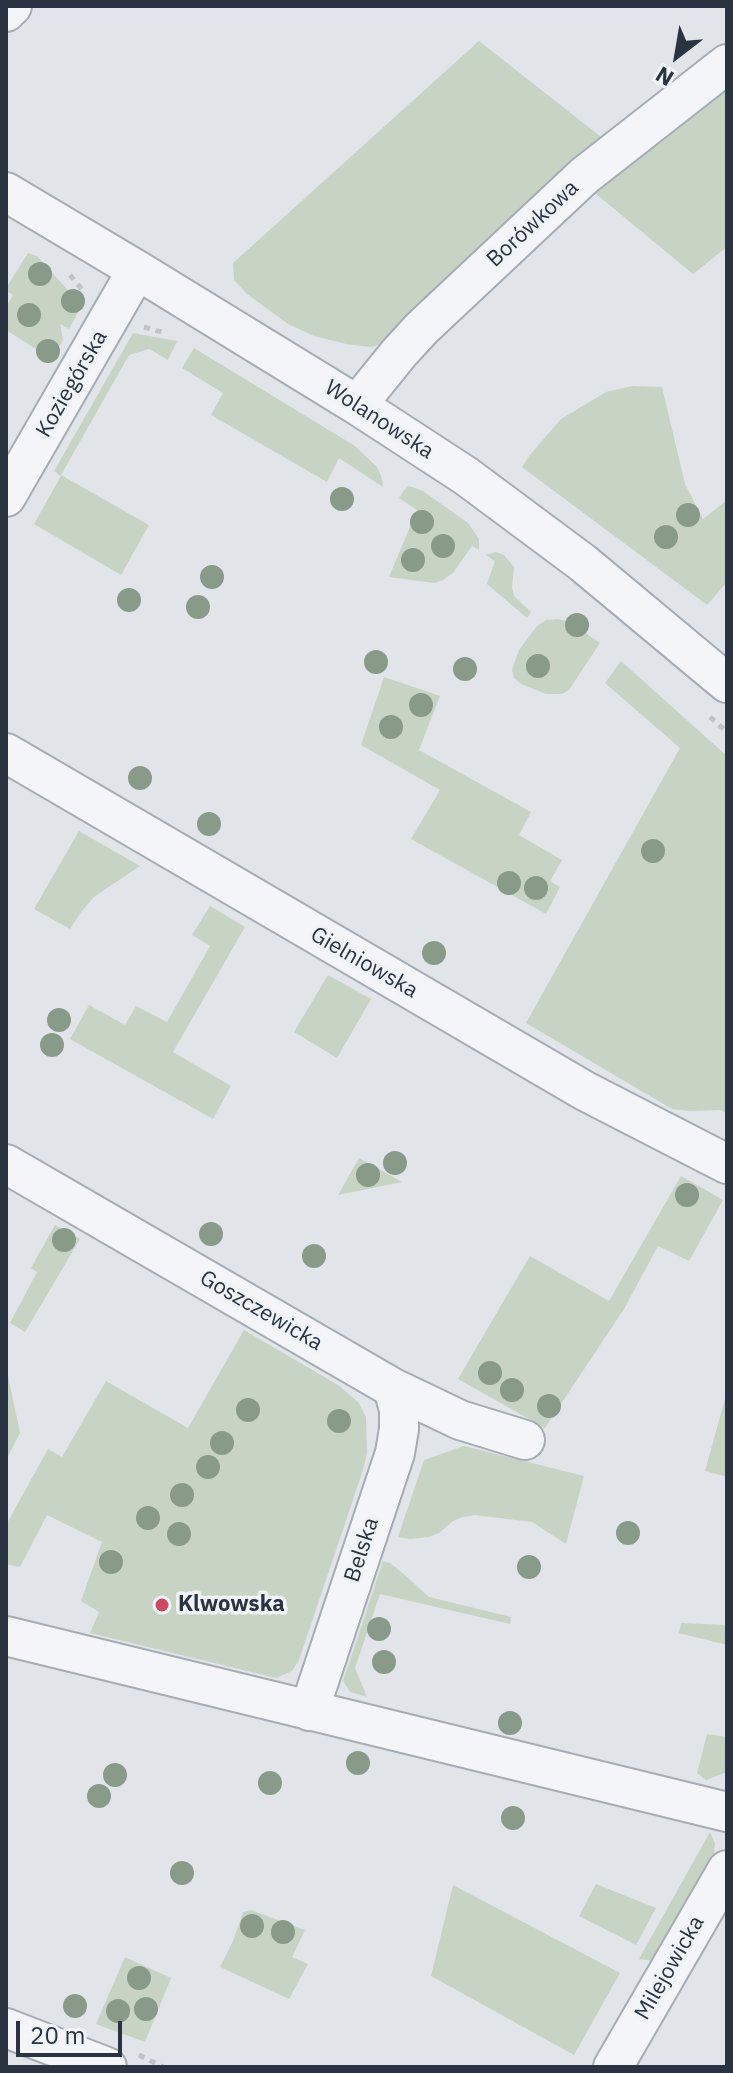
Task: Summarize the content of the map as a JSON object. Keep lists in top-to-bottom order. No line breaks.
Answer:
{"streets":{"street":["Borówkowa","Koziegórska","Wolanowska","Gielniowska","Goszczewicka","Belska","Milejowicka"]},"crossings":[["Borówkowa","Wolanowska"],["Koziegórska","Wolanowska"],["Goszczewicka","Belska"]],"places":["Klwowska"],"scale_bar":"20 m","north":"bottom left"}
